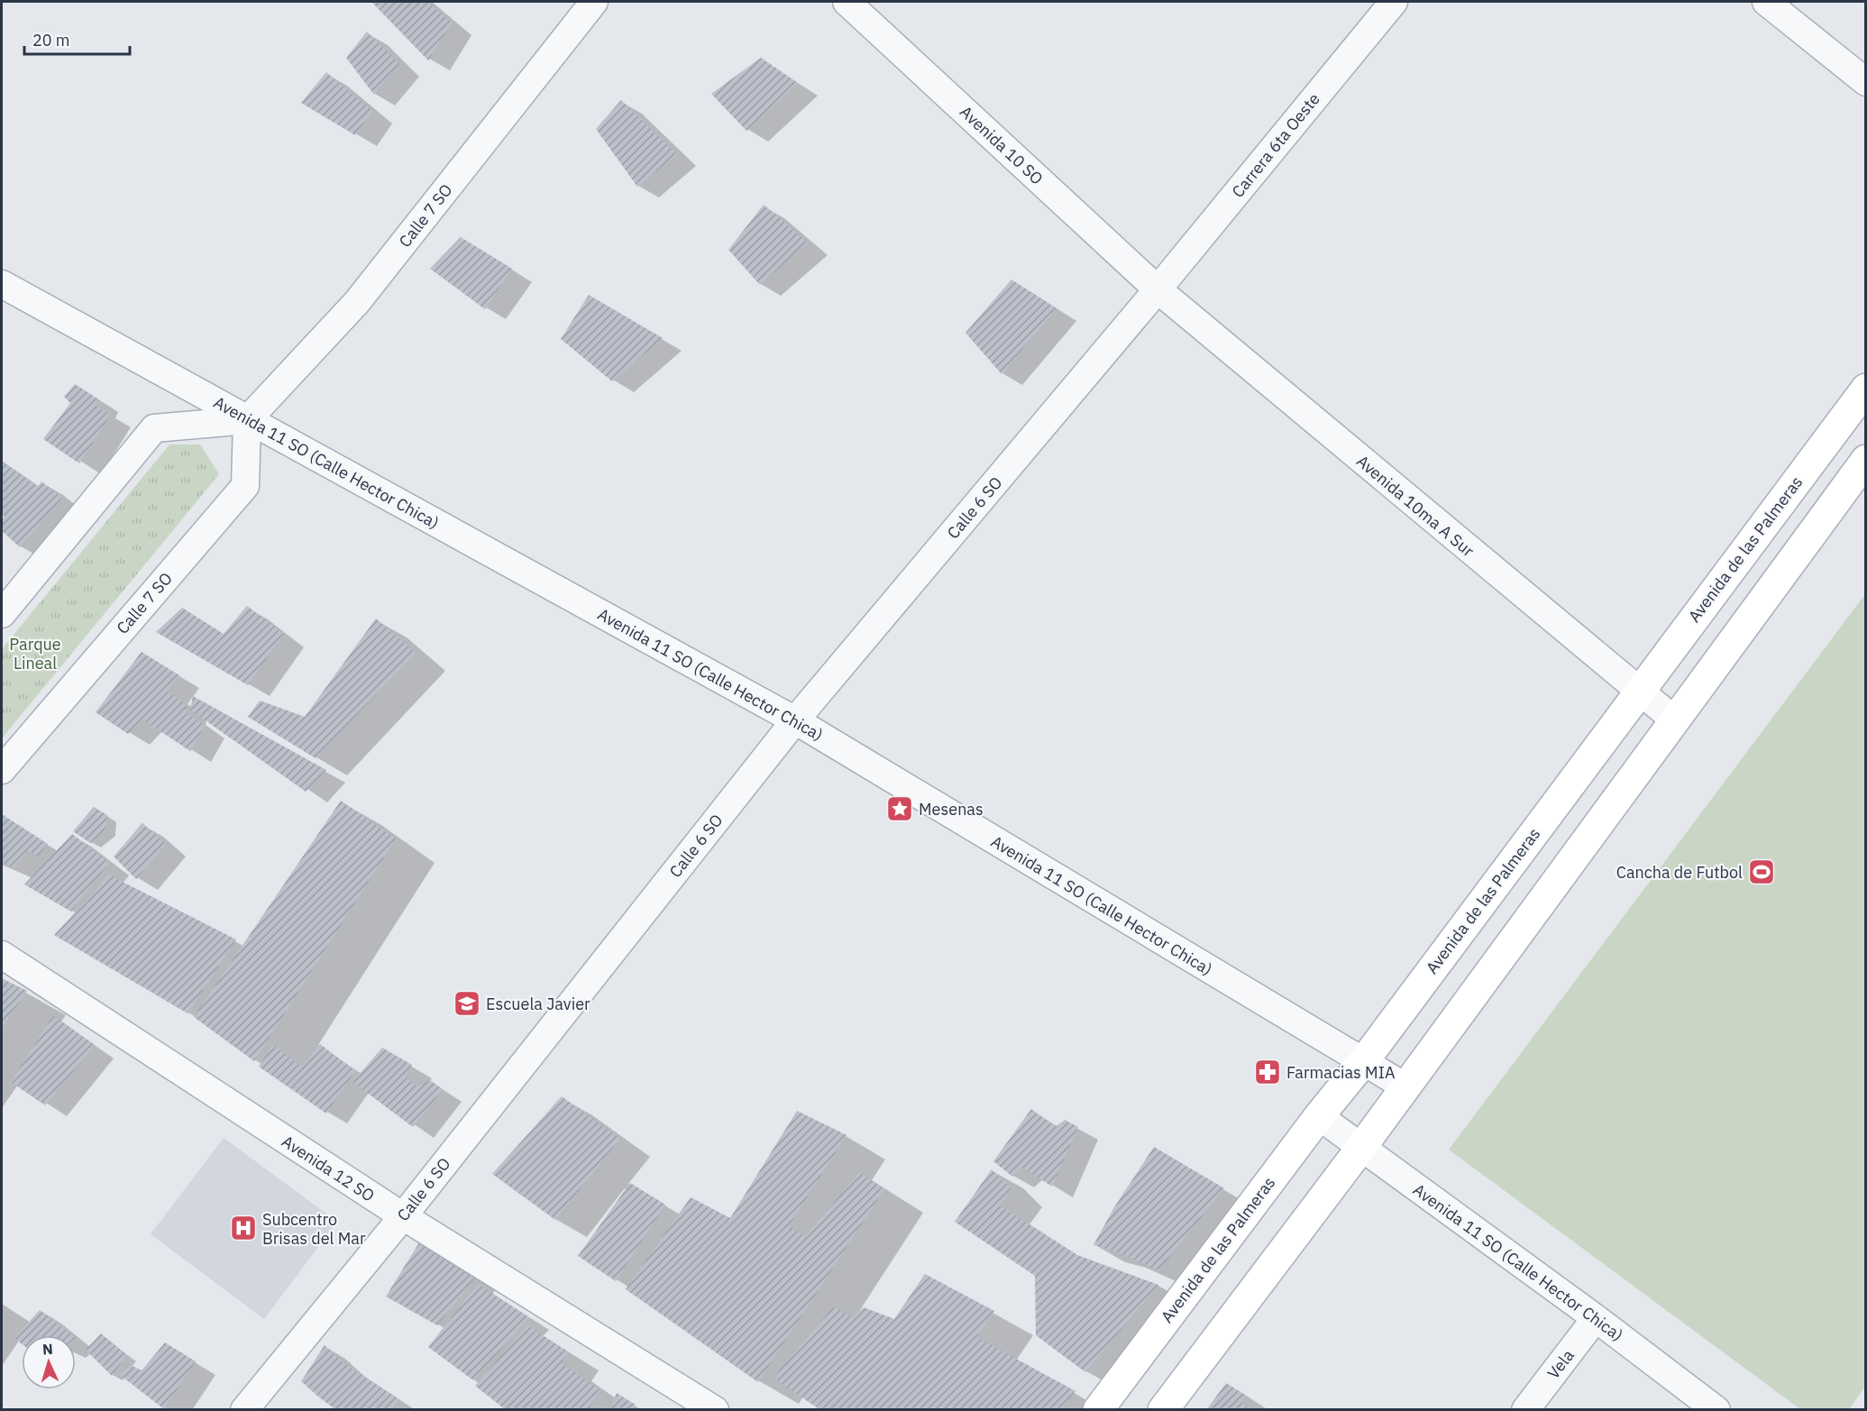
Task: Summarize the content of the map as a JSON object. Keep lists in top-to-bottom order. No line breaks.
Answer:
{"streets":{"street":["Avenida 10 SO","Carrera 6ta Oeste","Calle 7 SO","Avenida 11 SO (Calle Hector Chica)","Avenida 10ma A Sur","Calle 6 SO","Avenida de las Palmeras","Avenida 12 SO","Vela"]},"crossings":[["Avenida 10 SO","Carrera 6ta Oeste"],["Avenida 10 SO","Avenida 10ma A Sur"],["Avenida 10 SO","Calle 6 SO"],["Carrera 6ta Oeste","Avenida 10ma A Sur"],["Carrera 6ta Oeste","Calle 6 SO"],["Calle 7 SO","Avenida 11 SO (Calle Hector Chica)"],["Avenida 11 SO (Calle Hector Chica)","Calle 6 SO"],["Avenida 11 SO (Calle Hector Chica)","Avenida de las Palmeras"],["Avenida 11 SO (Calle Hector Chica)","Vela"],["Avenida 10ma A Sur","Calle 6 SO"],["Avenida 10ma A Sur","Avenida de las Palmeras"],["Calle 6 SO","Avenida 12 SO"]],"parks":["Parque Lineal"],"places":{"place":["Mesenas"],"sports":["Cancha de Futbol"],"school or university":["Escuela Javier"],"pharmacy":["Farmacias MIA"],"hospital":["Subcentro Brisas del Mar"]},"scale_bar":"20 m","north":"top"}
